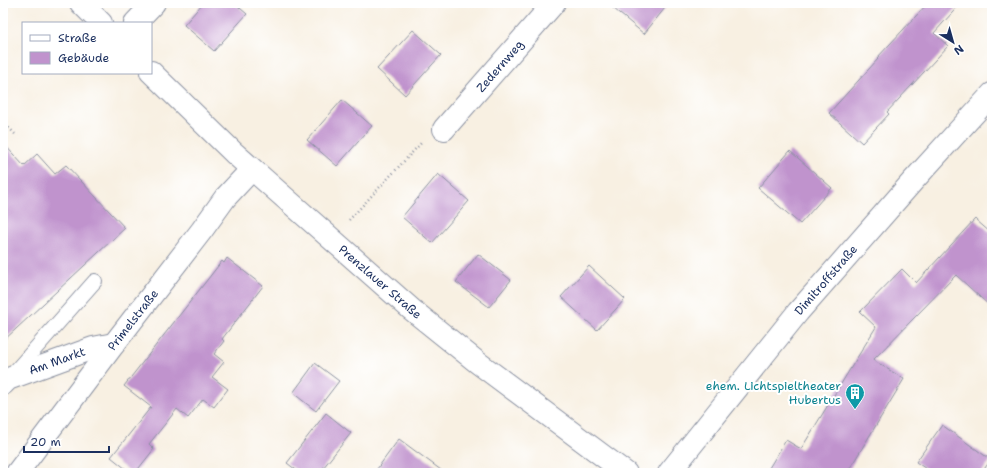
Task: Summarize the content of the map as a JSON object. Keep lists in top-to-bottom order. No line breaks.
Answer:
{"streets":{"street":["Zedernweg","Dimitroffstraße","Prenzlauer Straße","Primelstraße","Am Markt"]},"crossings":[["Prenzlauer Straße","Primelstraße"],["Primelstraße","Am Markt"]],"places":{"building":["ehem. Lichtspieltheater Hubertus"]},"legend":["Straße","Gebäude"],"scale_bar":"20 m","north":"bottom right"}
